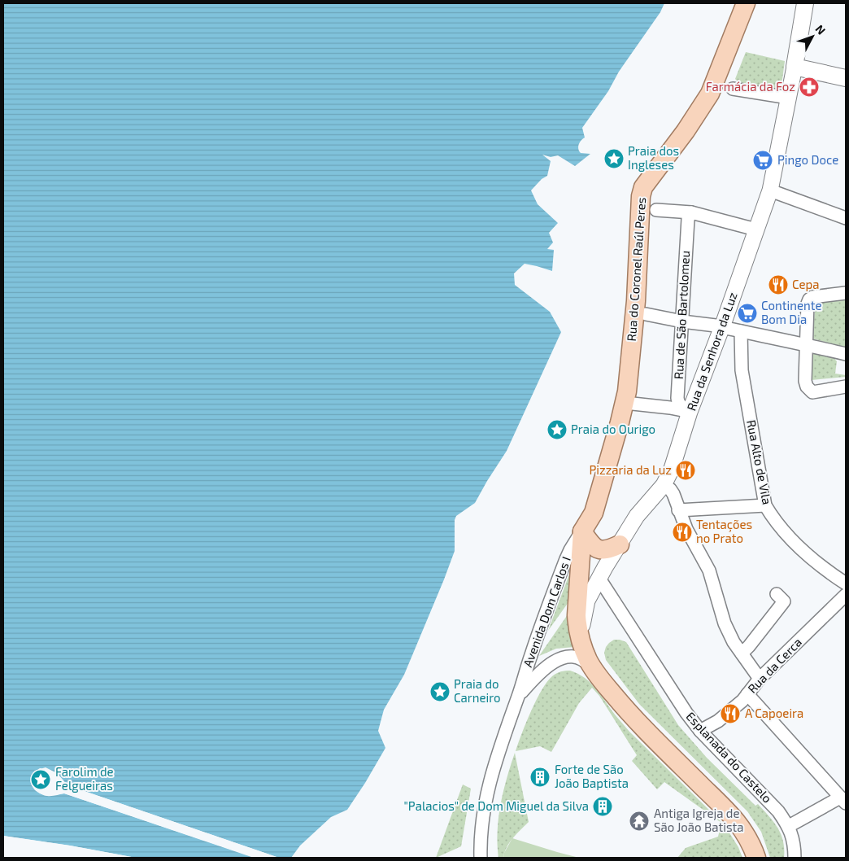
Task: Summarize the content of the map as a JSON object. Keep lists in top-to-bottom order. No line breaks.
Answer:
{"streets":{"main road":["Rua do Coronel Raúl Peres","Rua da Senhora da Luz"],"street":["Rua de São Bartolomeu","Rua Alto de Vila","Avenida Dom Carlos I","Rua da Cerca","Esplanada do Castelo"]},"crossings":[["Rua do Coronel Raúl Peres","Avenida Dom Carlos I"],["Rua de São Bartolomeu","Rua da Senhora da Luz"],["Rua da Cerca","Esplanada do Castelo"]],"places":{"pharmacy":["Farmácia da Foz"],"place":["Praia dos Ingleses","Praia do Ourigo","Praia do Carneiro","Farolim de Felgueiras"],"supermarket":["Pingo Doce","Continente Bom Dia"],"restaurant":["Cepa","Pizzaria da Luz","Tentações no Prato","A Capoeira"],"building":["Forte de São João Baptista","\"Palacios\" de Dom Miguel da Silva"],"temple":["Antiga Igreja de São João Batista"]},"north":"top right"}
